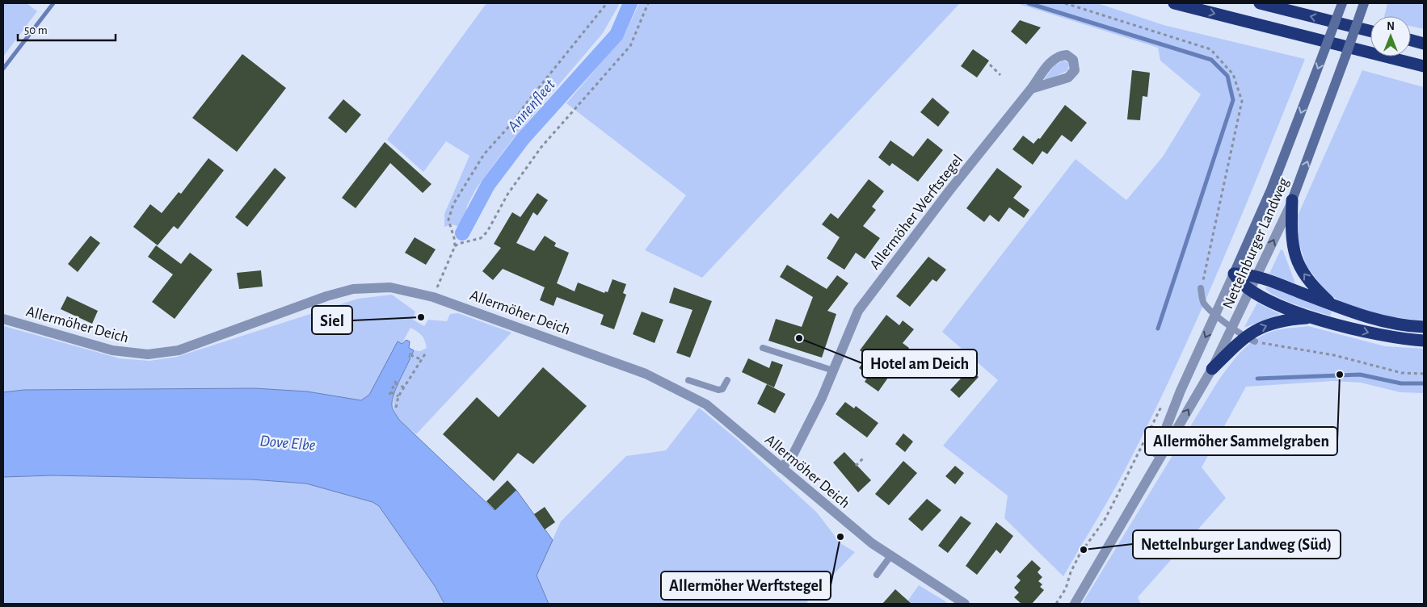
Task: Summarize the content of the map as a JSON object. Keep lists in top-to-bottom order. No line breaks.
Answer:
{"streets":{"main road":["Nettelnburger Landweg"],"street":["Allermöher Werftstegel","Allermöher Deich"]},"crossings":[["Allermöher Werftstegel","Allermöher Deich"]],"water":["Annenfleet","Dove Elbe"],"places":["Siel","Hotel am Deich","Allermöher Sammelgraben","Allermöher Werftstegel","Nettelnburger Landweg (Süd)"],"scale_bar":"50 m","north":"top"}
